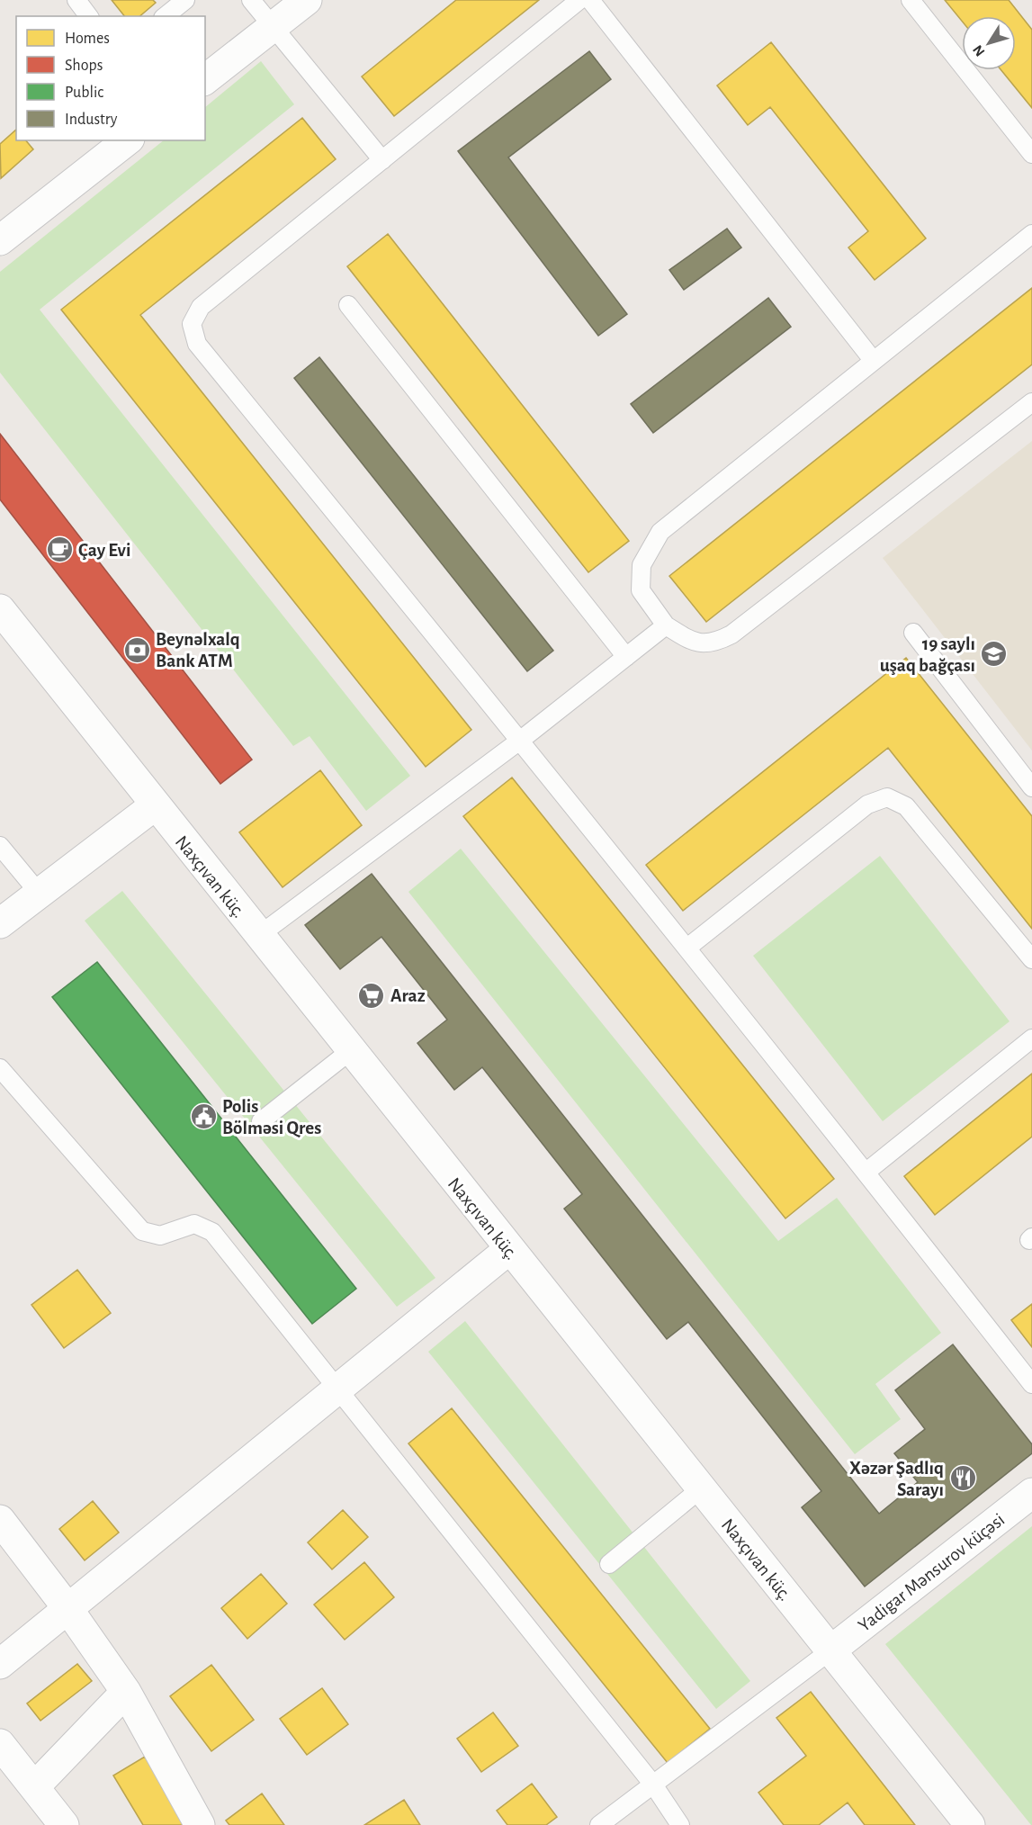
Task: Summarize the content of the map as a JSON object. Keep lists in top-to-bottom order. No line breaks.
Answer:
{"streets":{"street":["Naxçıvan küç.","Yadigar Mənsurov küçəsi"]},"crossings":[["Naxçıvan küç.","Yadigar Mənsurov küçəsi"]],"places":{"cafe":["Çay Evi"],"bank":["Beynəlxalq Bank ATM"],"school or university":["19 saylı uşaq bağçası"],"supermarket":["Araz"],"public building":["Polis Bölməsi Qres"],"restaurant":["Xəzər Şadlıq Sarayı"]},"legend":["Homes","Shops","Public","Industry"],"north":"bottom left"}
